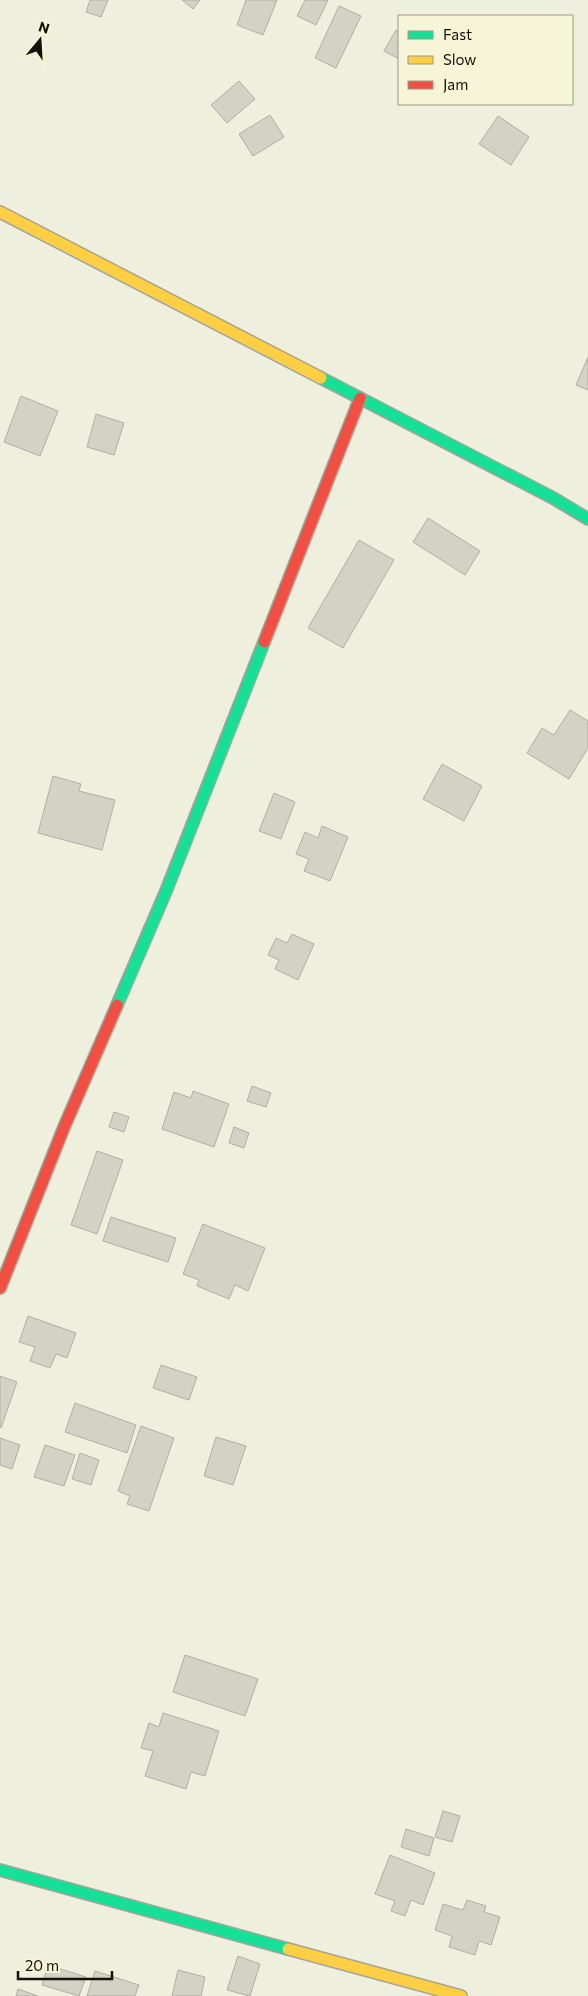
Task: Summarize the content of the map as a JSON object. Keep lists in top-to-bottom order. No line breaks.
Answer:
{"legend":["Fast","Slow","Jam"],"scale_bar":"20 m","north":"top"}
